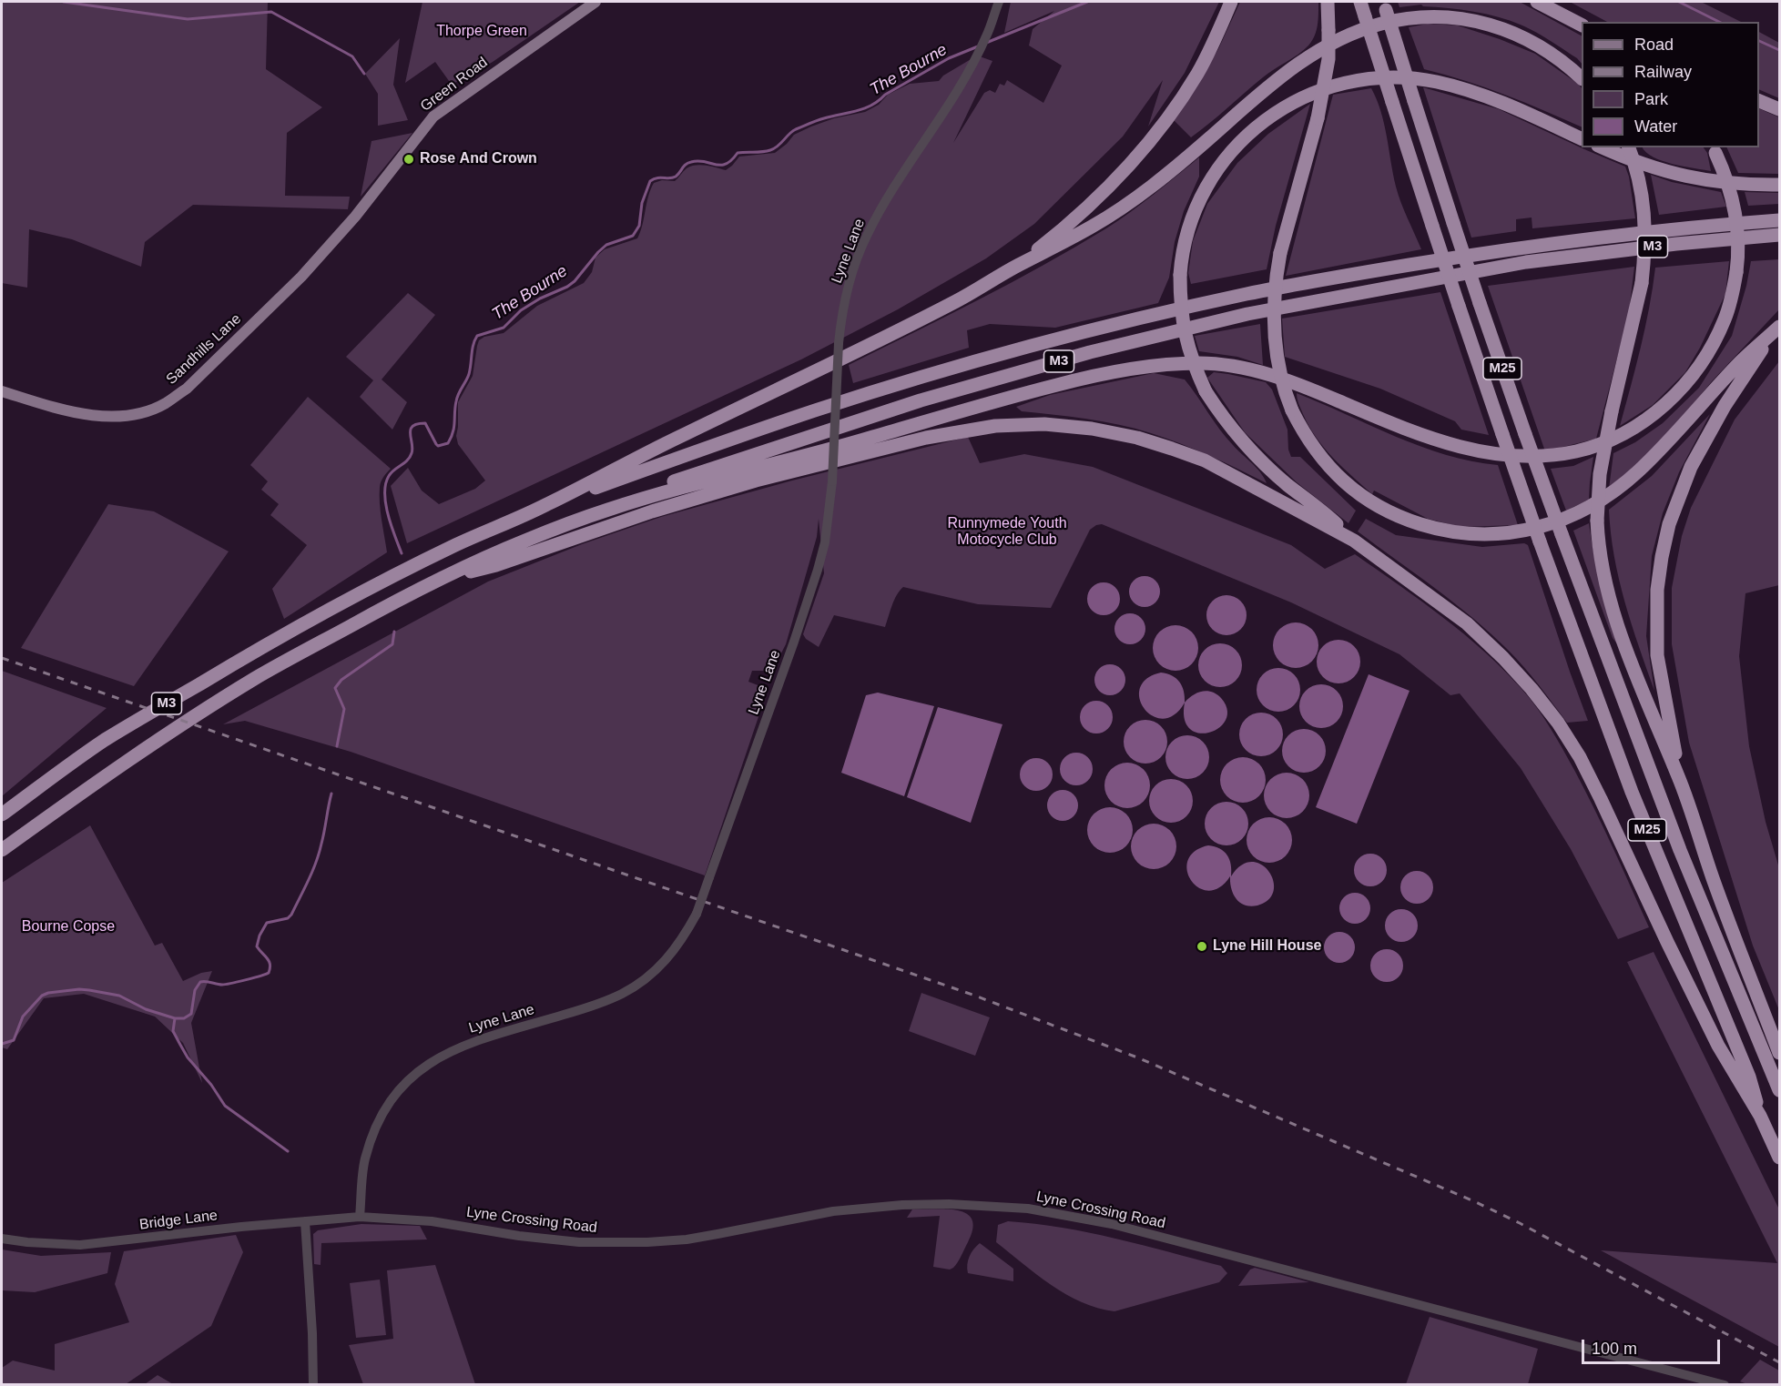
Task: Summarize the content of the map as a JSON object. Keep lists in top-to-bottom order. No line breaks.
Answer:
{"streets":{"highway":["M3","M25"],"main road":["Green Road","Sandhills Lane"],"street":["Lyne Lane","Lyne Crossing Road","Bridge Lane"]},"crossings":[["Green Road","Sandhills Lane"],["Lyne Lane","Lyne Crossing Road"],["Lyne Lane","Bridge Lane"],["Lyne Crossing Road","Bridge Lane"]],"water":["The Bourne"],"parks":["Thorpe Green","Runnymede Youth Motocycle Club","Bourne Copse"],"places":["Rose And Crown","Lyne Hill House"],"legend":["Road","Railway","Park","Water"],"scale_bar":"100 m"}
